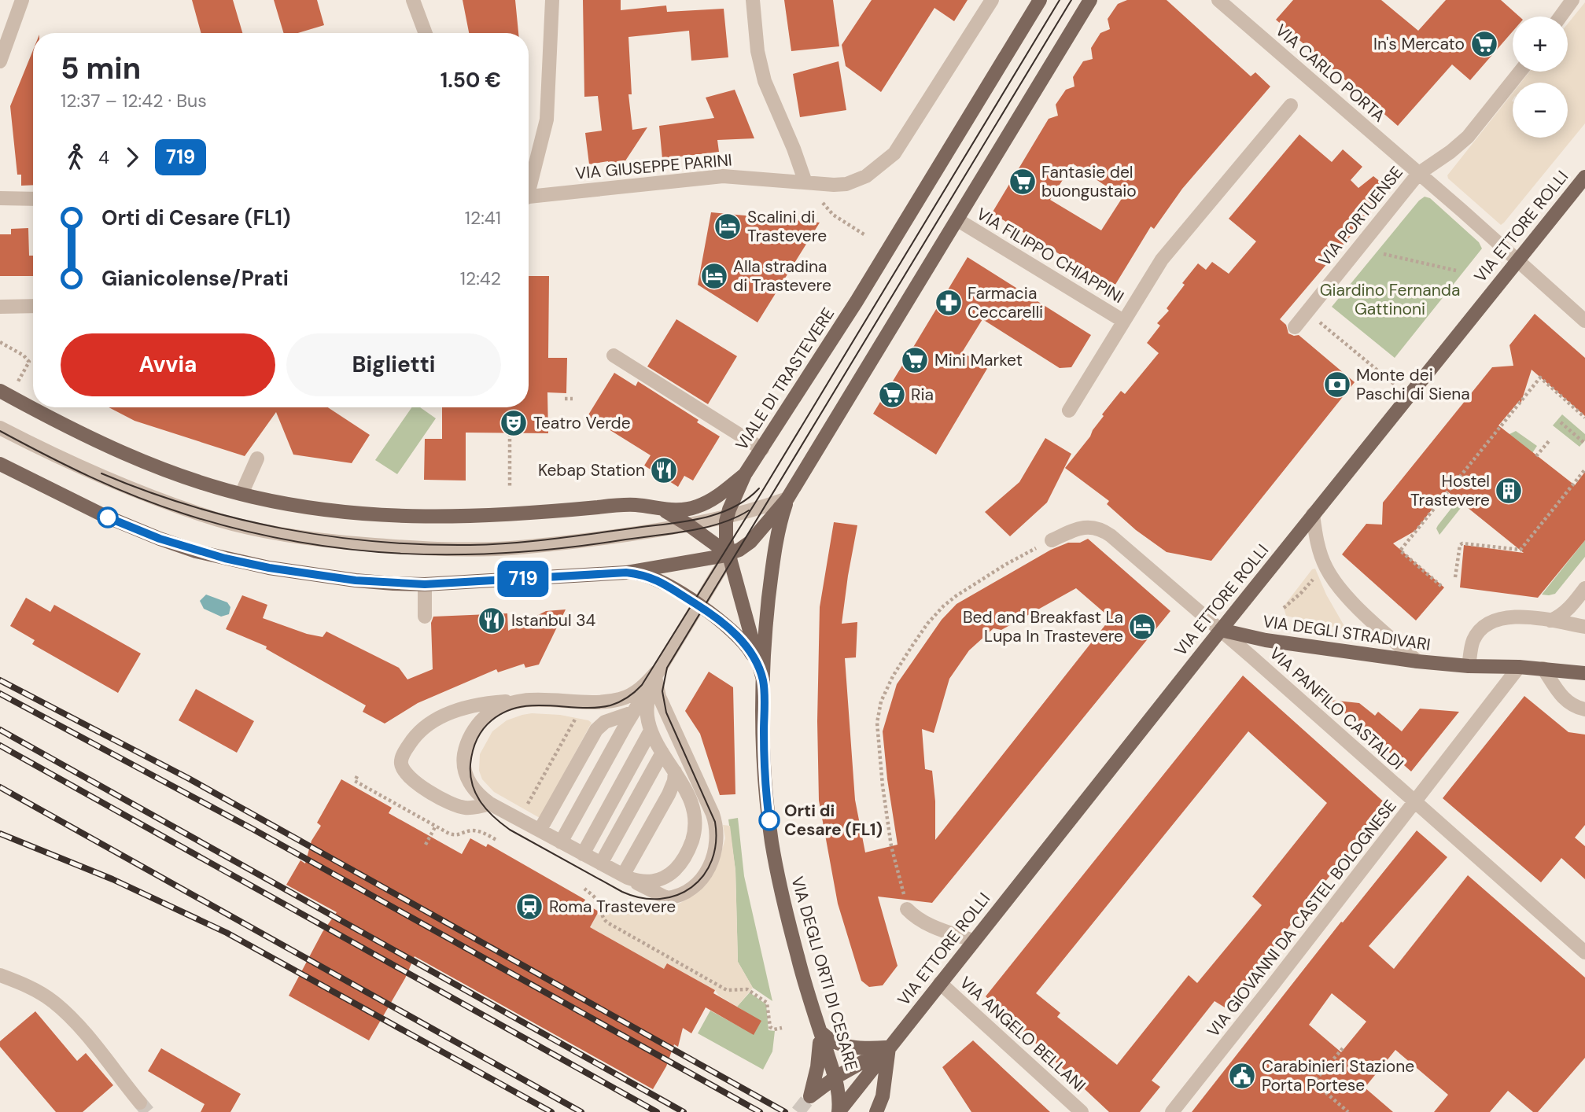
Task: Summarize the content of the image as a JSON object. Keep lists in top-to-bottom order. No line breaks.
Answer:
{"streets":{"main road":["VIA ETTORE ROLLI","VIALE DI TRASTEVERE","VIA DEGLI STRADIVARI","VIA DEGLI ORTI DI CESARE"],"street":["VIA CARLO PORTA","VIA GIUSEPPE PARINI","VIA PORTUENSE","VIA FILIPPO CHIAPPINI","VIA PANFILO CASTALDI","VIA GIOVANNI DA CASTEL BOLOGNESE","VIA ANGELO BELLANI"]},"crossings":[["VIA CARLO PORTA","VIA PORTUENSE"],["VIA CARLO PORTA","VIA ETTORE ROLLI"],["VIA ETTORE ROLLI","VIA DEGLI STRADIVARI"],["VIA ETTORE ROLLI","VIA PANFILO CASTALDI"],["VIA ETTORE ROLLI","VIA DEGLI ORTI DI CESARE"],["VIA ETTORE ROLLI","VIA ANGELO BELLANI"],["VIALE DI TRASTEVERE","VIA DEGLI ORTI DI CESARE"],["VIA DEGLI STRADIVARI","VIA PANFILO CASTALDI"],["VIA DEGLI STRADIVARI","VIA GIOVANNI DA CASTEL BOLOGNESE"],["VIA PANFILO CASTALDI","VIA GIOVANNI DA CASTEL BOLOGNESE"]],"parks":["Giardino Fernanda Gattinoni"],"places":{"supermarket":["In's Mercato","Fantasie del buongustaio","Mini Market","Ria"],"hotel":["Scalini di Trastevere","Alla stradina di Trastevere","Bed and Breakfast La Lupa In Trastevere"],"pharmacy":["Farmacia Ceccarelli"],"bank":["Monte dei Paschi di Siena"],"theatre":["Teatro Verde"],"restaurant":["Kebap Station","Istanbul 34"],"building":["Hostel Trastevere"],"other":["Orti di Cesare (FL1)"],"station":["Roma Trastevere"],"public building":["Carabinieri Stazione Porta Portese"]},"lines":["bus line 719"],"page":{"on_map":"719","map_buttons":["+","−"],"heading":["5 min","12:37 – 12:42 · Bus","1.50 €"],"legs":["4","719"],"list":[{"name":"Orti di Cesare (FL1)","value":"12:41"},{"name":"Gianicolense/Prati","value":"12:42"}],"buttons":["Avvia","Biglietti"]}}
